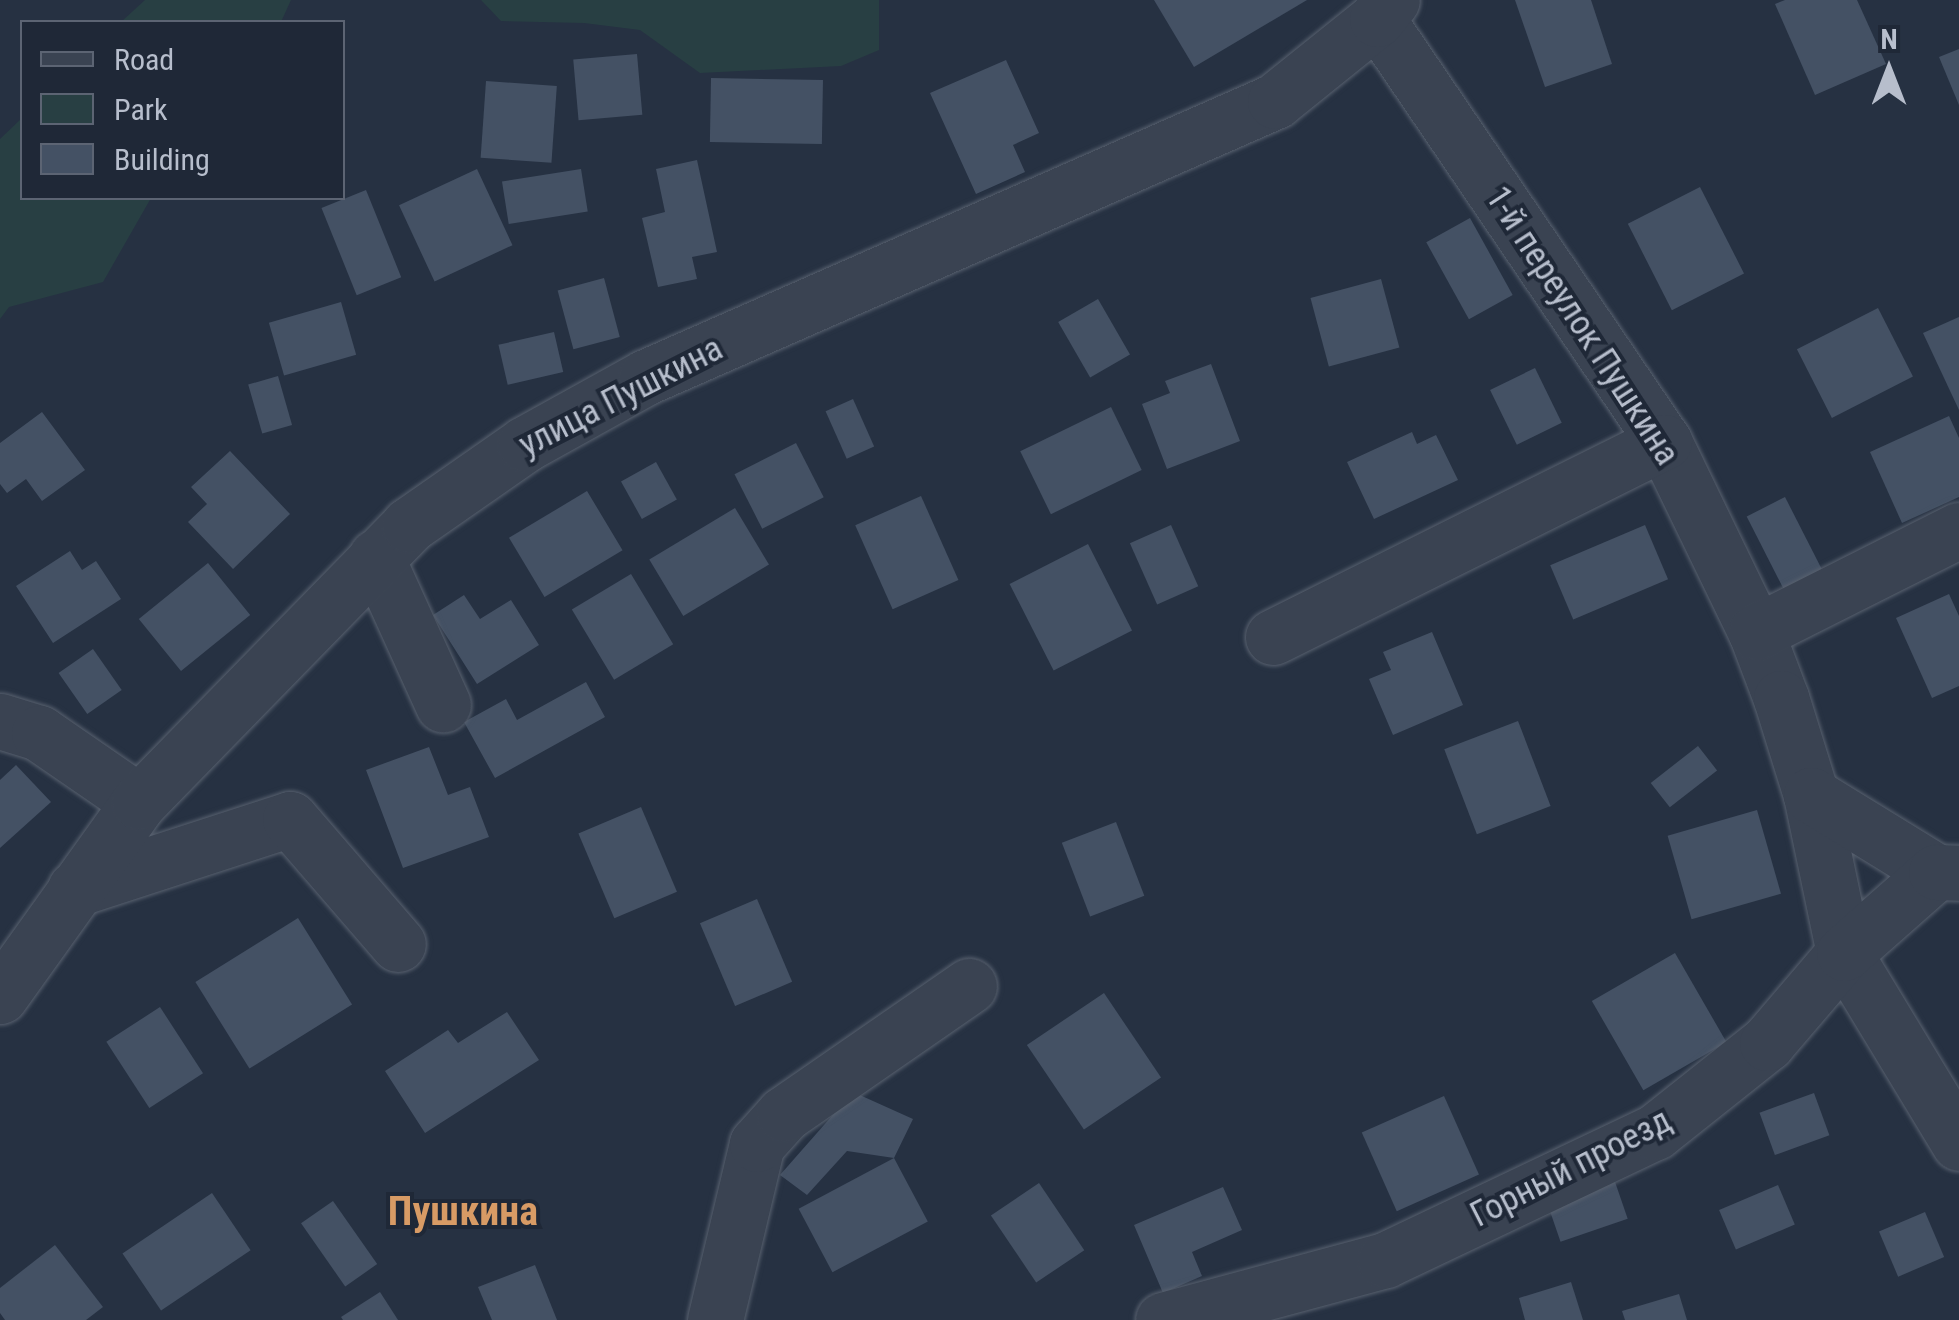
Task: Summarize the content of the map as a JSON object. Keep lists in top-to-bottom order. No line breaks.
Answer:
{"streets":{"street":["1-й переулок Пушкина","улица Пушкина","Горный проезд"]},"crossings":[["1-й переулок Пушкина","улица Пушкина"],["1-й переулок Пушкина","Горный проезд"]],"districts":["Пушкина"],"legend":["Road","Park","Building"],"north":"top"}
